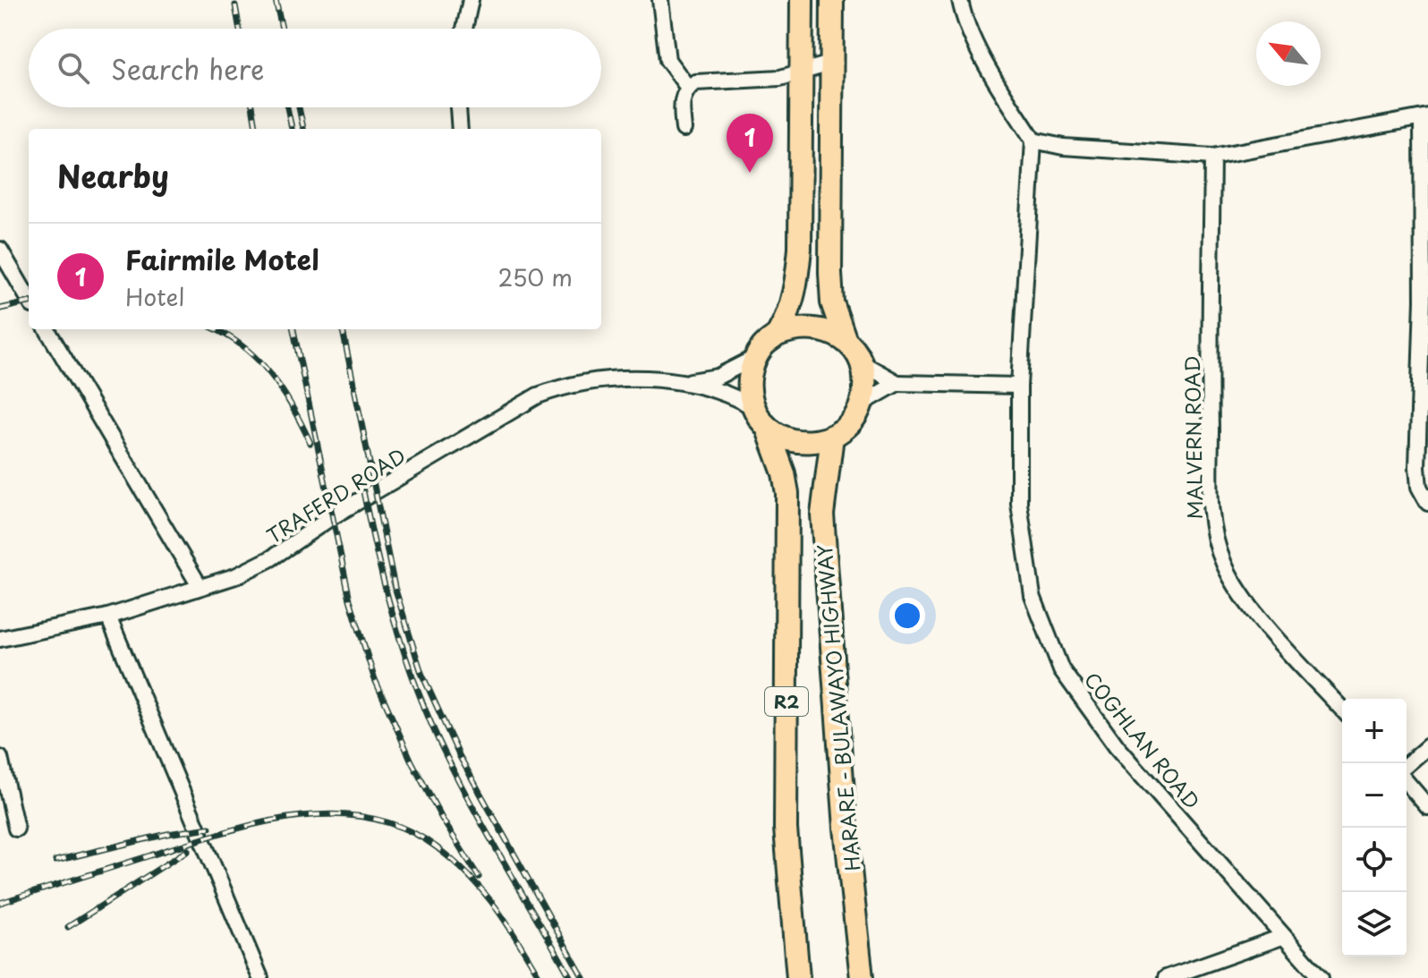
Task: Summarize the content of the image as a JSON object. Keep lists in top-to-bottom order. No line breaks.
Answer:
{"streets":{"highway":["R2","HARARE - BULAWAYO HIGHWAY"],"street":["MALVERN ROAD","TRAFERD ROAD","COGHLAN ROAD"]},"crossings":[["TRAFERD ROAD","HARARE - BULAWAYO HIGHWAY"]],"north":"top left","page":{"search":"Search here","pins":"1","heading":"Nearby","list":[{"mark":"1","name":"Fairmile Motel","note":"Hotel","value":"250 m"}],"map_buttons":["+","−"]}}
